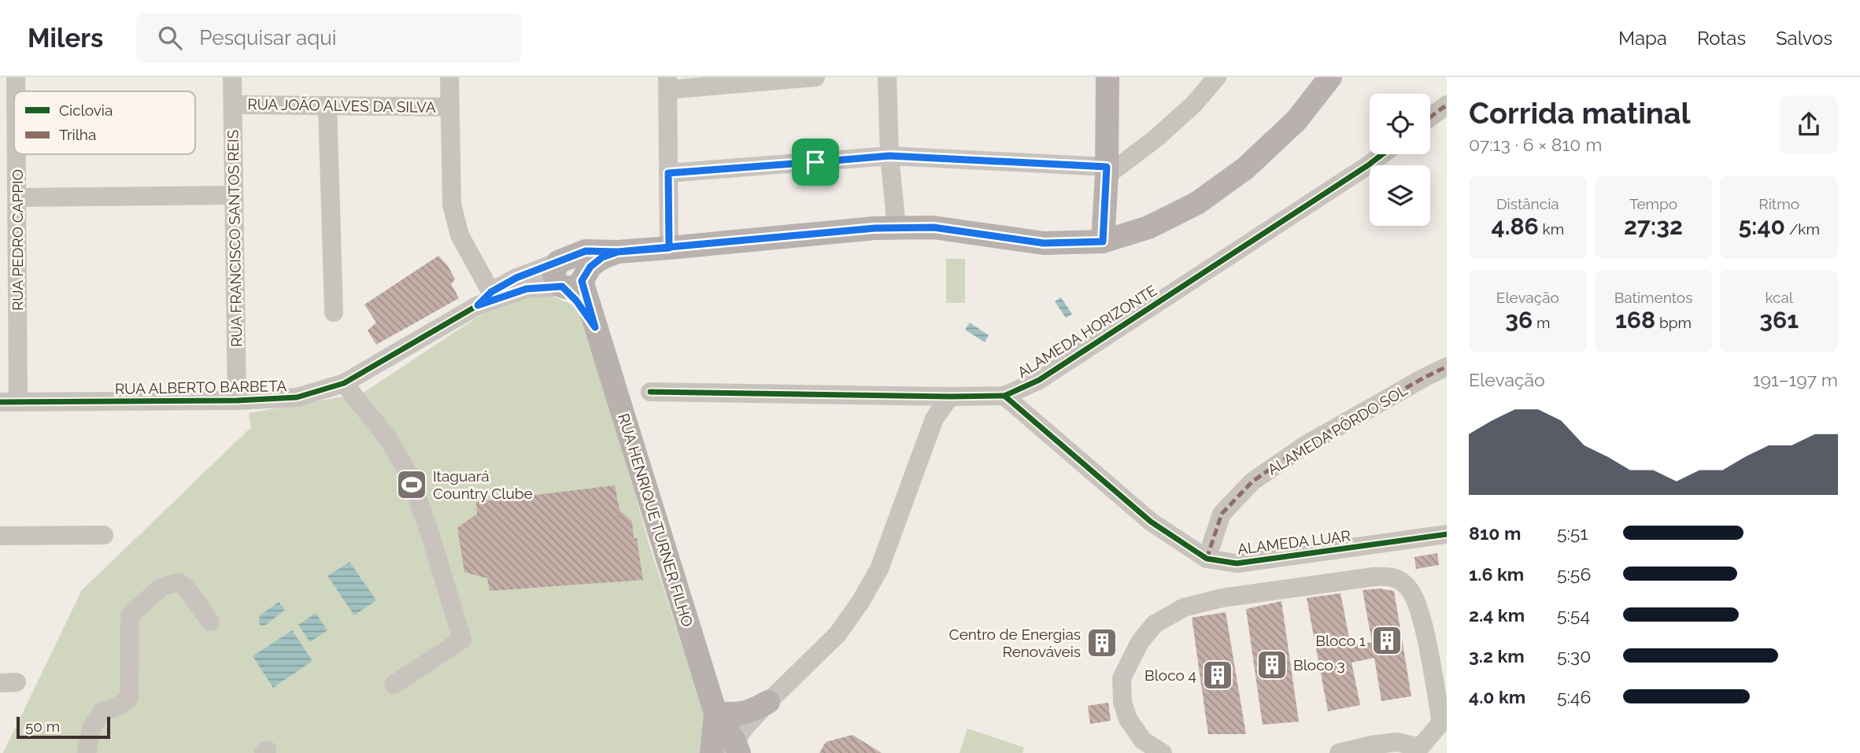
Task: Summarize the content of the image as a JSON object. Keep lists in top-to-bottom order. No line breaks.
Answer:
{"streets":{"main road":["RUA HENRIQUE TURNER FILHO"],"street":["RUA JOÃO ALVES DA SILVA","RUA FRANCISCO SANTOS REIS","RUA PEDRO CAPPIO","ALAMEDA HORIZONTE","RUA ALBERTO BARBETA","ALAMEDA PÔRDO SOL","ALAMEDA LUAR"]},"crossings":[["RUA JOÃO ALVES DA SILVA","RUA FRANCISCO SANTOS REIS"],["RUA FRANCISCO SANTOS REIS","RUA ALBERTO BARBETA"],["RUA PEDRO CAPPIO","RUA ALBERTO BARBETA"],["ALAMEDA HORIZONTE","ALAMEDA LUAR"],["ALAMEDA PÔRDO SOL","ALAMEDA LUAR"]],"places":{"sports":["Itaguará Country Clube"],"building":["Bloco 1","Centro de Energias Renováveis","Bloco 3","Bloco 4"]},"legend":["Ciclovia","Trilha"],"scale_bar":"50 m","page":{"header":"Milers","search":"Pesquisar aqui","nav":["Mapa","Rotas","Salvos"],"heading":["Corrida matinal","07:13 · 6 × 810 m"],"stats":[["Distância","4.86 km"],["Tempo","27:32"],["Ritmo","5:40 /km"],["Elevação","36 m"],["Batimentos","168 bpm"],["kcal","361"]],"chart":["Elevação","191–197 m"],"list":[{"name":"810 m","note":"5:51"},{"name":"1.6 km","note":"5:56"},{"name":"2.4 km","note":"5:54"},{"name":"3.2 km","note":"5:30"},{"name":"4.0 km","note":"5:46"}],"scale":"50 m"}}
